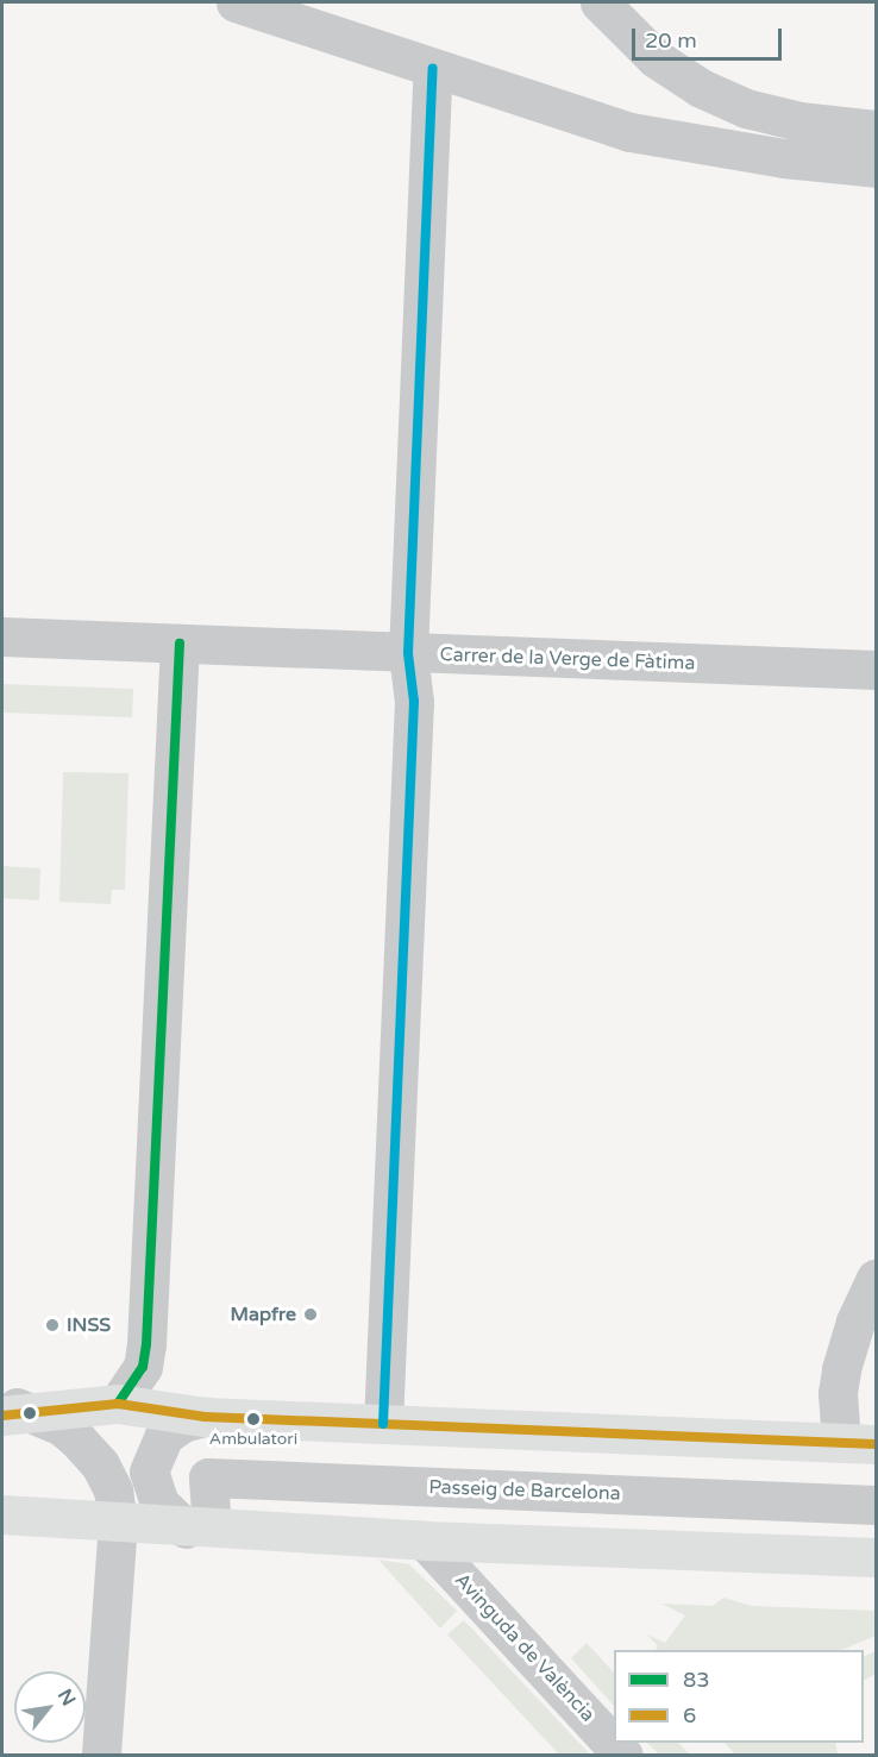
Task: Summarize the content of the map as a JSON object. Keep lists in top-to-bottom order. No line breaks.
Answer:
{"streets":{"street":["Carrer de la Verge de Fàtima","Passeig de Barcelona","Avinguda de València"]},"places":["Mapfre","INSS","Ambulatori"],"lines":["transit line 83","transit line 6"],"legend":["83","6"],"scale_bar":"20 m","north":"top right"}
